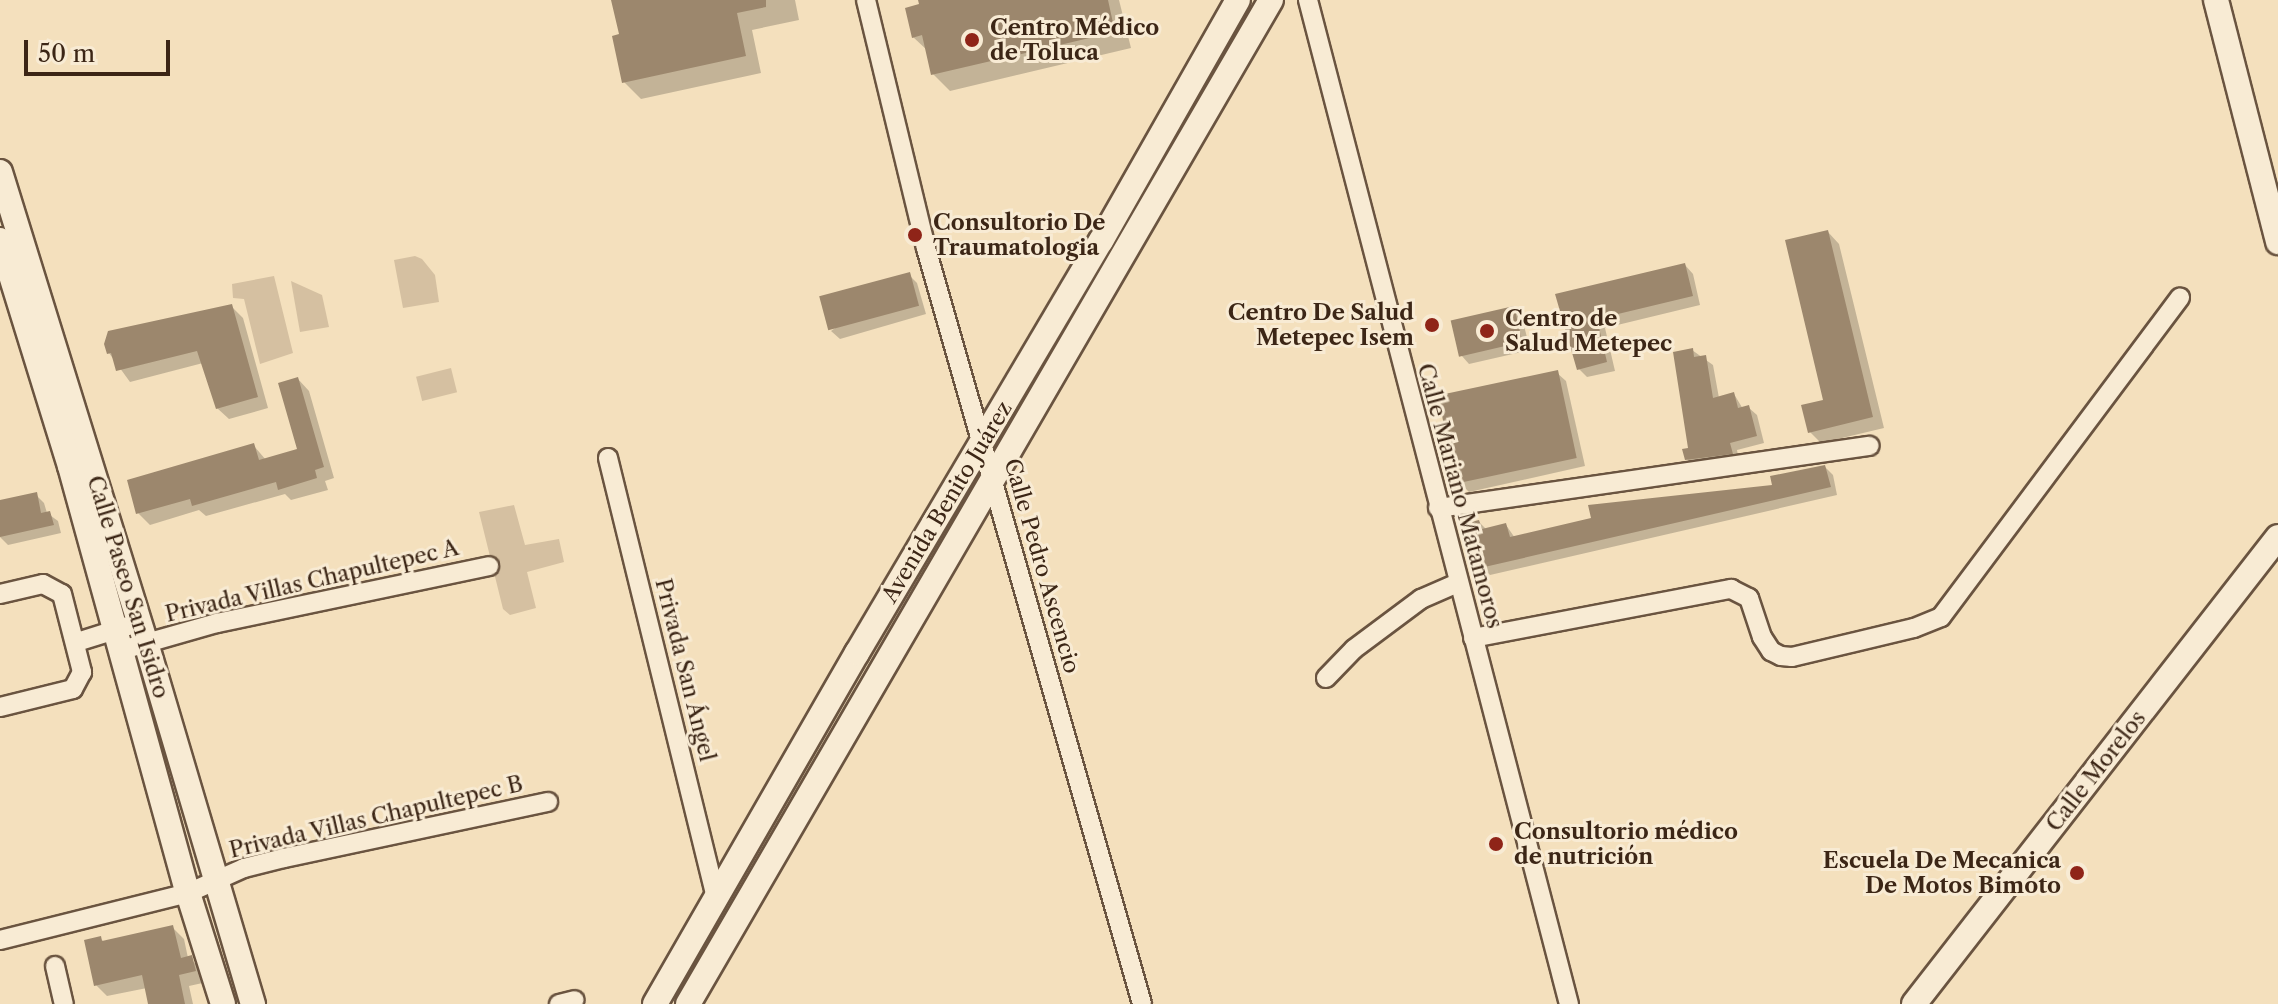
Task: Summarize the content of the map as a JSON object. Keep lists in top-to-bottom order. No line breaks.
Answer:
{"streets":{"main road":["Avenida Benito Juárez","Calle Paseo San Isidro","Calle Morelos"],"street":["Calle Mariano Matamoros","Calle Pedro Ascencio","Privada Villas Chapultepec A","Privada San Ángel","Privada Villas Chapultepec B"]},"crossings":[["Avenida Benito Juárez","Calle Pedro Ascencio"],["Avenida Benito Juárez","Privada San Ángel"],["Privada Villas Chapultepec A","Calle Paseo San Isidro"],["Calle Paseo San Isidro","Privada Villas Chapultepec B"]],"places":["Centro Médico de Toluca","Consultorio De Traumatologia","Centro De Salud Metepec Isem","Centro de Salud Metepec","Consultorio médico de nutrición","Escuela De Mecanica De Motos Bimoto"],"scale_bar":"50 m"}
